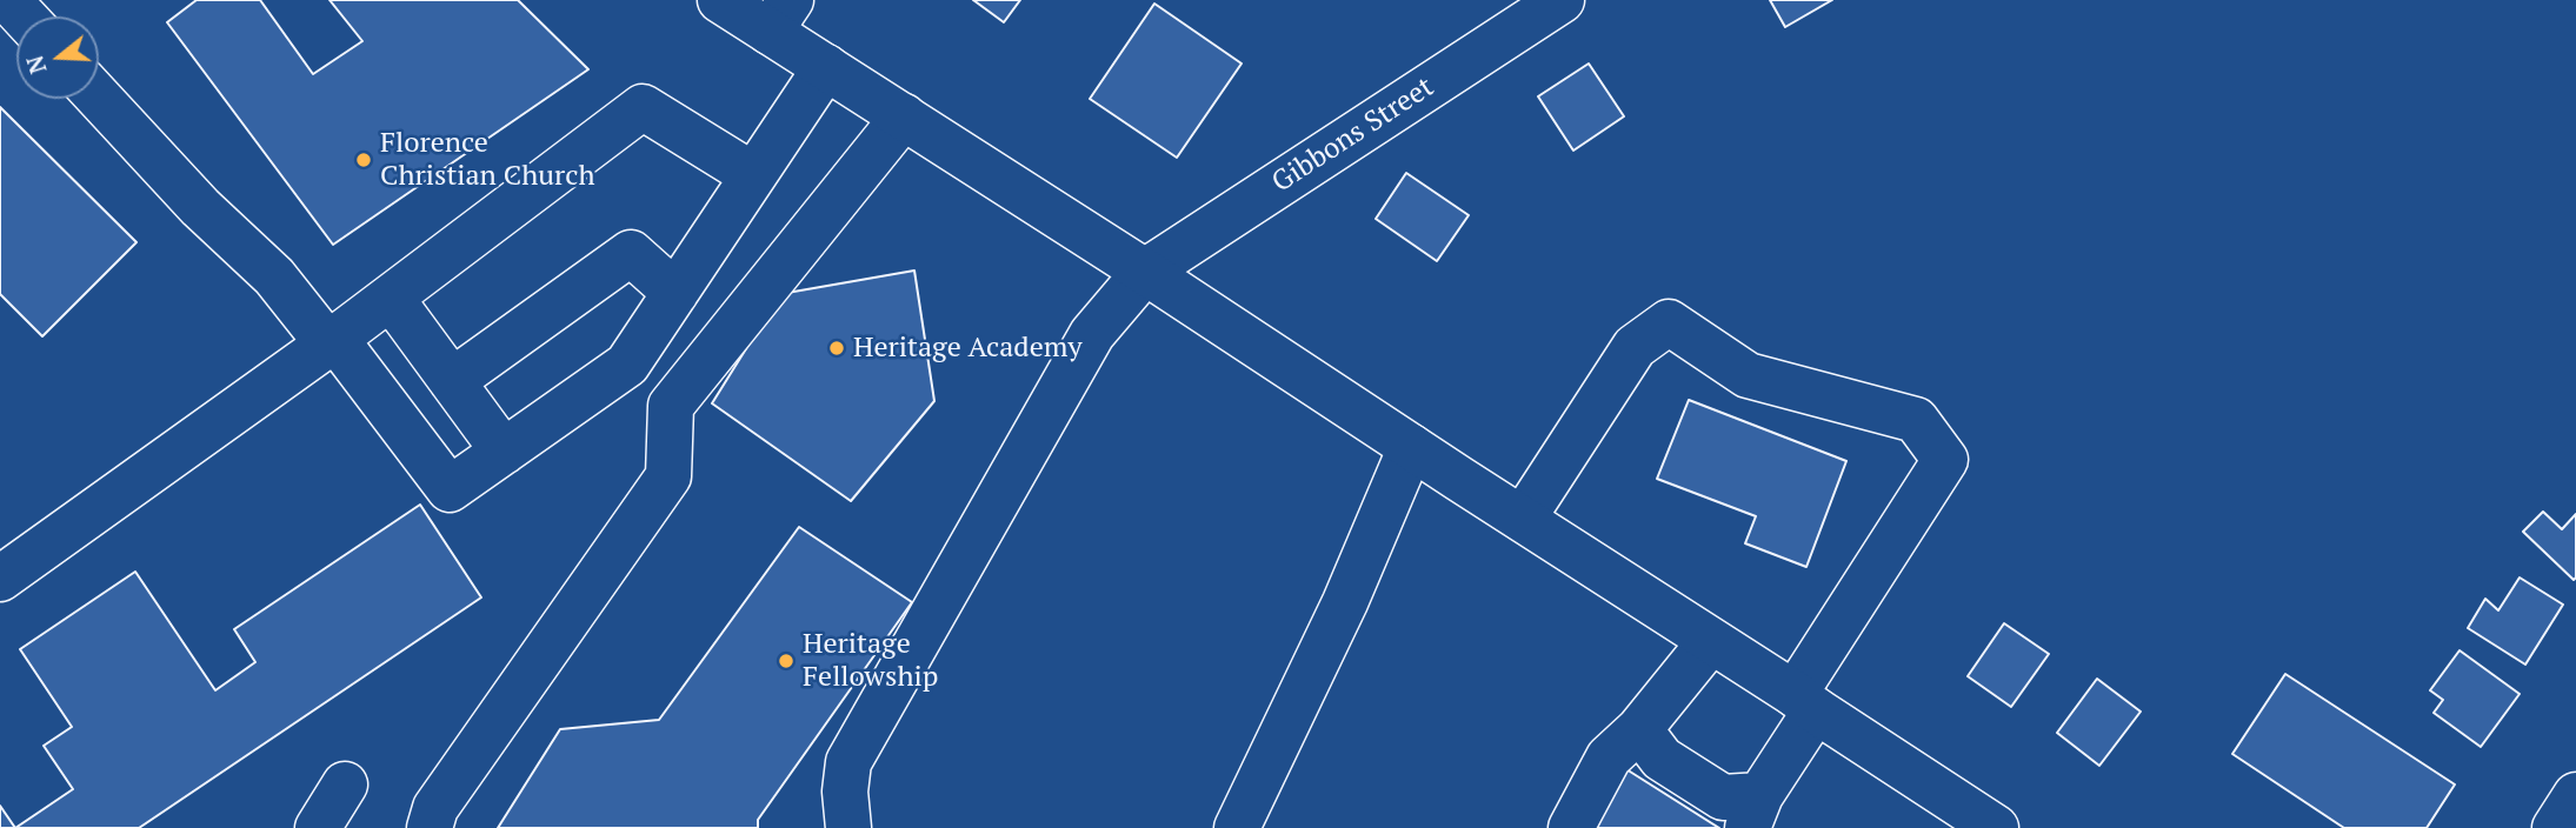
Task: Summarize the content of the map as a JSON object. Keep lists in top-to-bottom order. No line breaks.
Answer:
{"streets":{"main road":["Gibbons Street"]},"places":["Florence Christian Church","Heritage Academy","Heritage Fellowship"],"north":"left"}
